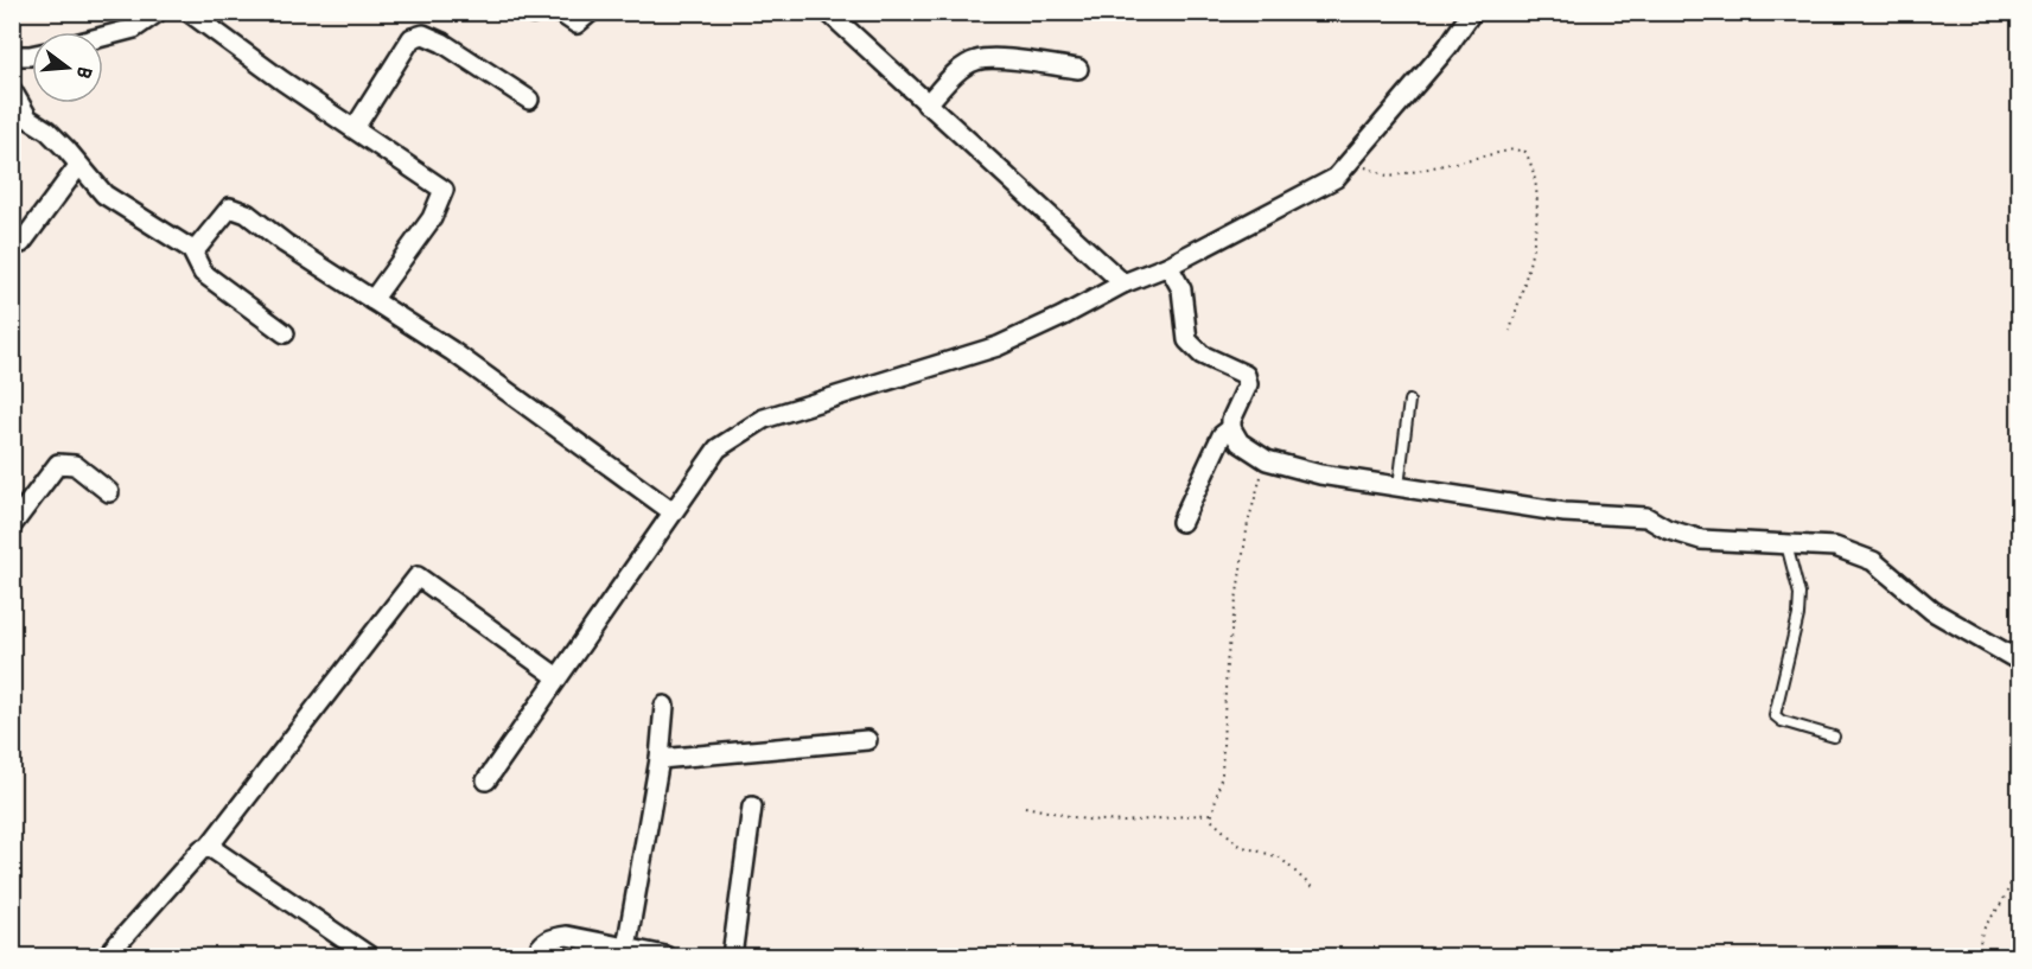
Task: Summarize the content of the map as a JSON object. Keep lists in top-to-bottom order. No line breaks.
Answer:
{"north":"right"}
